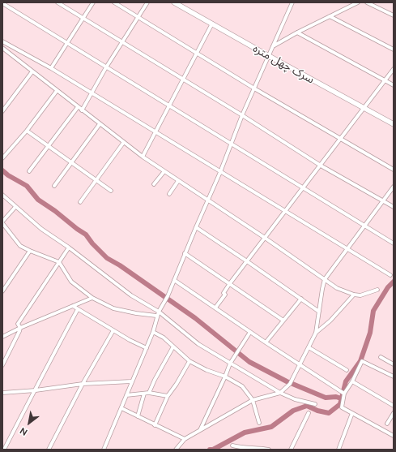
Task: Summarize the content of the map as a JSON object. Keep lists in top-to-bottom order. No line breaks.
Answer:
{"streets":{"street":["سرک چهل متره"]},"north":"bottom left"}
